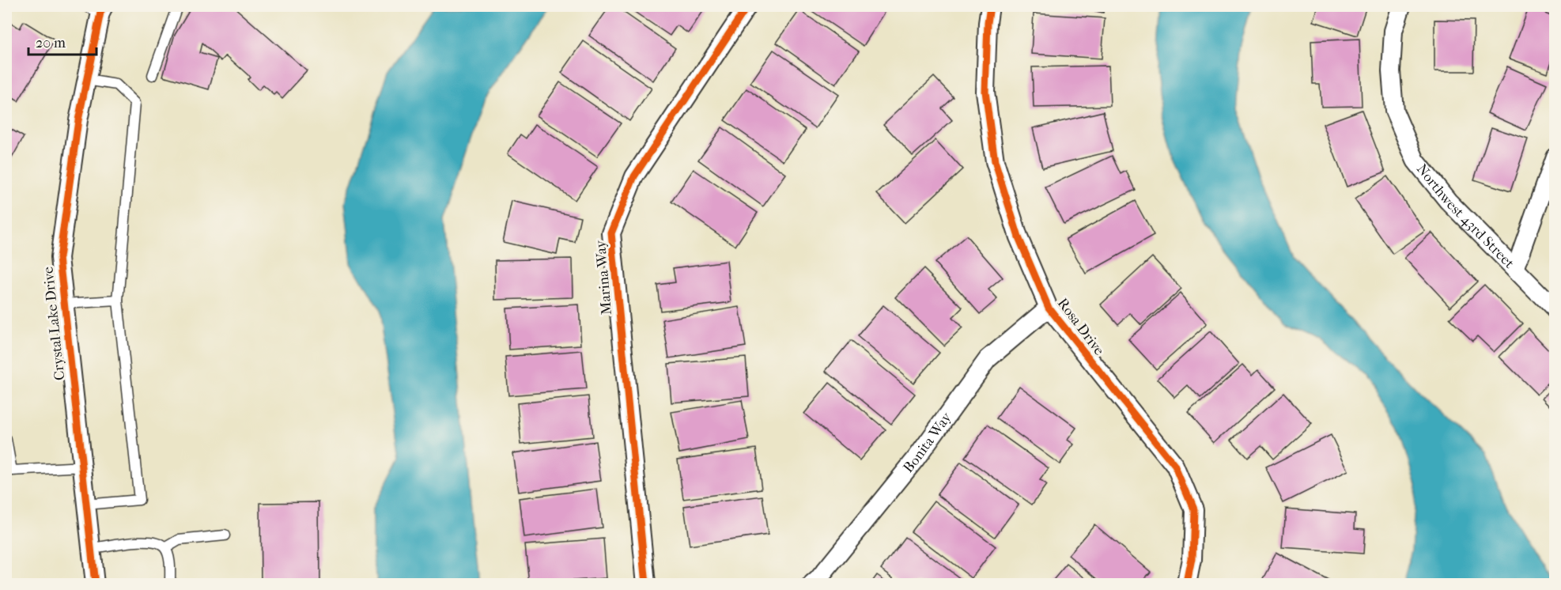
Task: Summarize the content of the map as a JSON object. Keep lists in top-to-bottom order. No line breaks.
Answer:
{"streets":{"street":["Northwest 43rd Street","Marina Way","Crystal Lake Drive","Rosa Drive","Bonita Way"]},"crossings":[["Rosa Drive","Bonita Way"]],"scale_bar":"20 m"}
